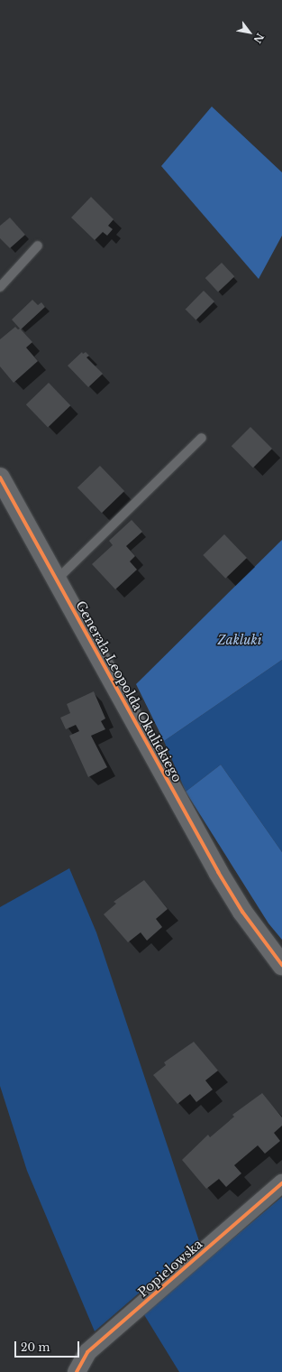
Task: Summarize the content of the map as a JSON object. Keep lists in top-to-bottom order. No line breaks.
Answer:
{"streets":{"street":["Generała Leopolda Okulickiego","Popielowska"]},"parks":["Zakluki"],"scale_bar":"20 m","north":"bottom right"}
